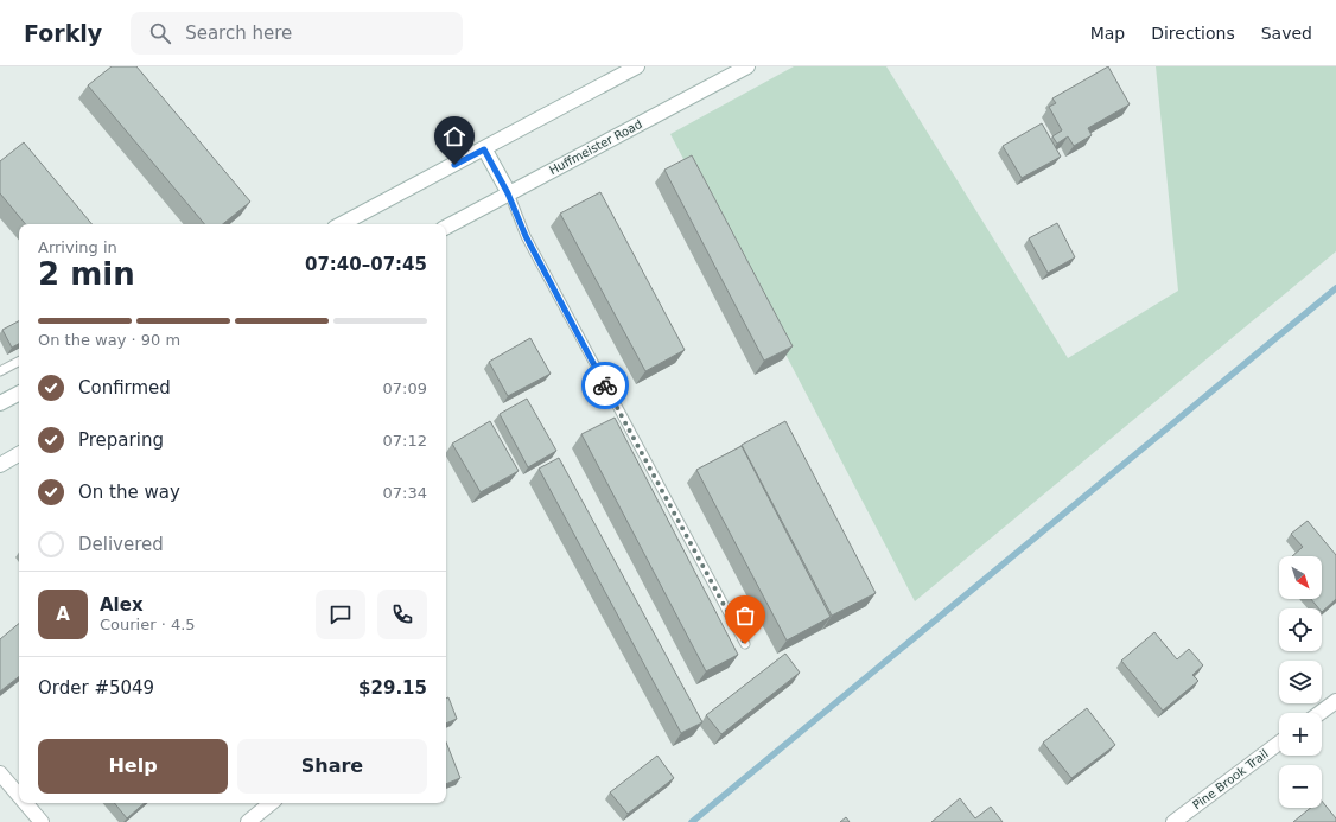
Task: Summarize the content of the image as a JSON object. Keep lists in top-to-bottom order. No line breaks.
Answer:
{"streets":{"main road":["Huffmeister Road","Pine Brook Trail"]},"north":"bottom right","page":{"header":"Forkly","search":"Search here","nav":["Map","Directions","Saved"],"heading":["2 min","Arriving in","07:40–07:45"],"panel":["Alex","Courier · 4.5","Order #5049","$29.15"],"bar":"On the way · 90 m","list":[["Confirmed","07:09"],["Preparing","07:12"],["On the way","07:34"],"Delivered"],"map_buttons":["+","−"],"round":"A","buttons":["Help","Share"]}}
